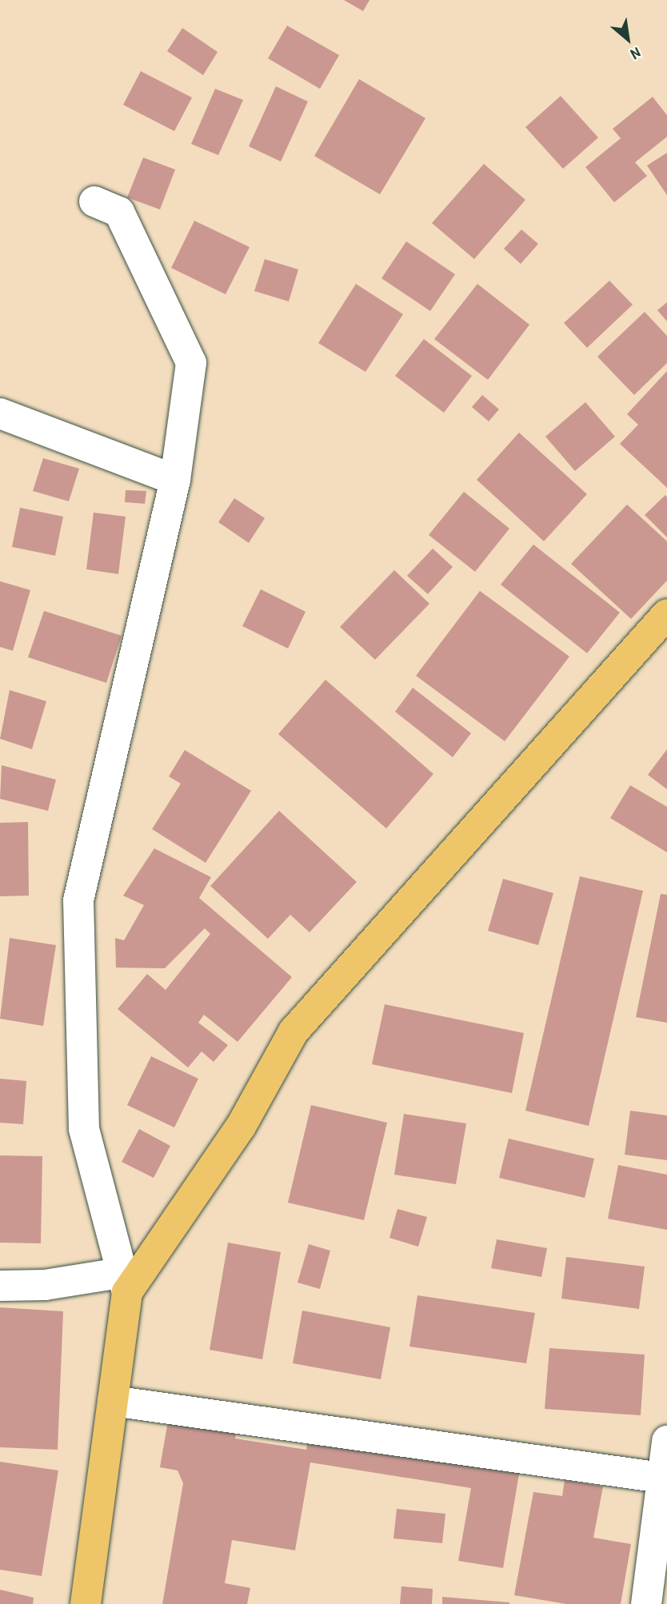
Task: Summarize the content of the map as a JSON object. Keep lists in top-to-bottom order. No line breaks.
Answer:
{"north":"bottom right"}
